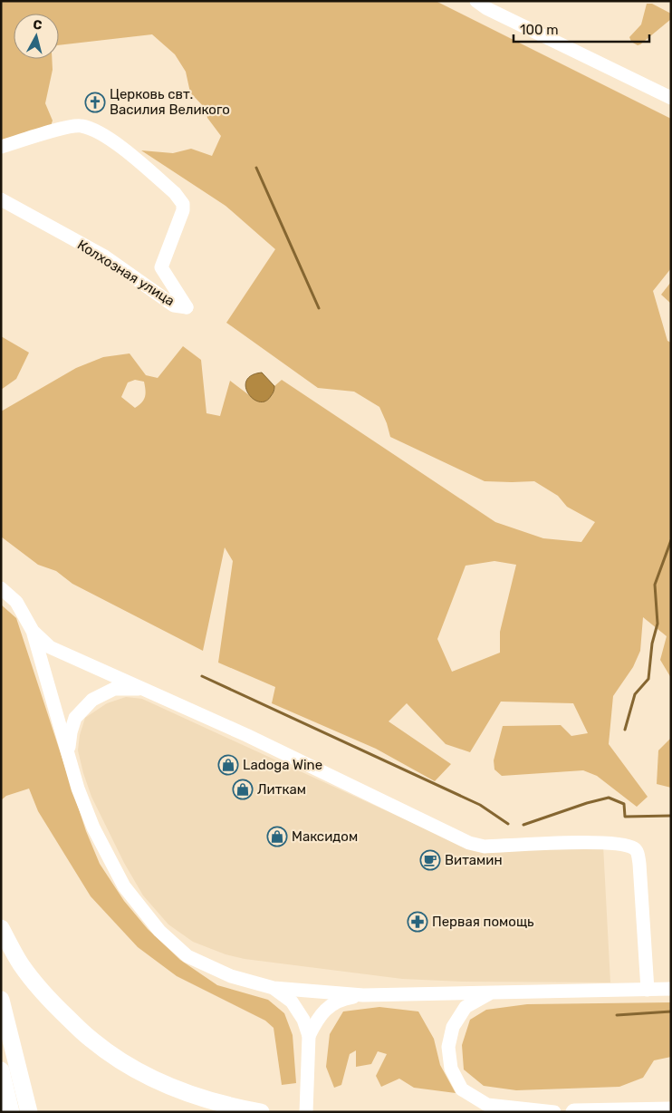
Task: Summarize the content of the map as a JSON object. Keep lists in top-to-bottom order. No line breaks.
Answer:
{"streets":{"street":["Колхозная улица"]},"places":{"church":["Церковь свт. Василия Великого"],"shop":["Ladoga Wine","Литкам","Максидом"],"cafe":["Витамин"],"pharmacy":["Первая помощь"]},"scale_bar":"100 m","north":"top"}
